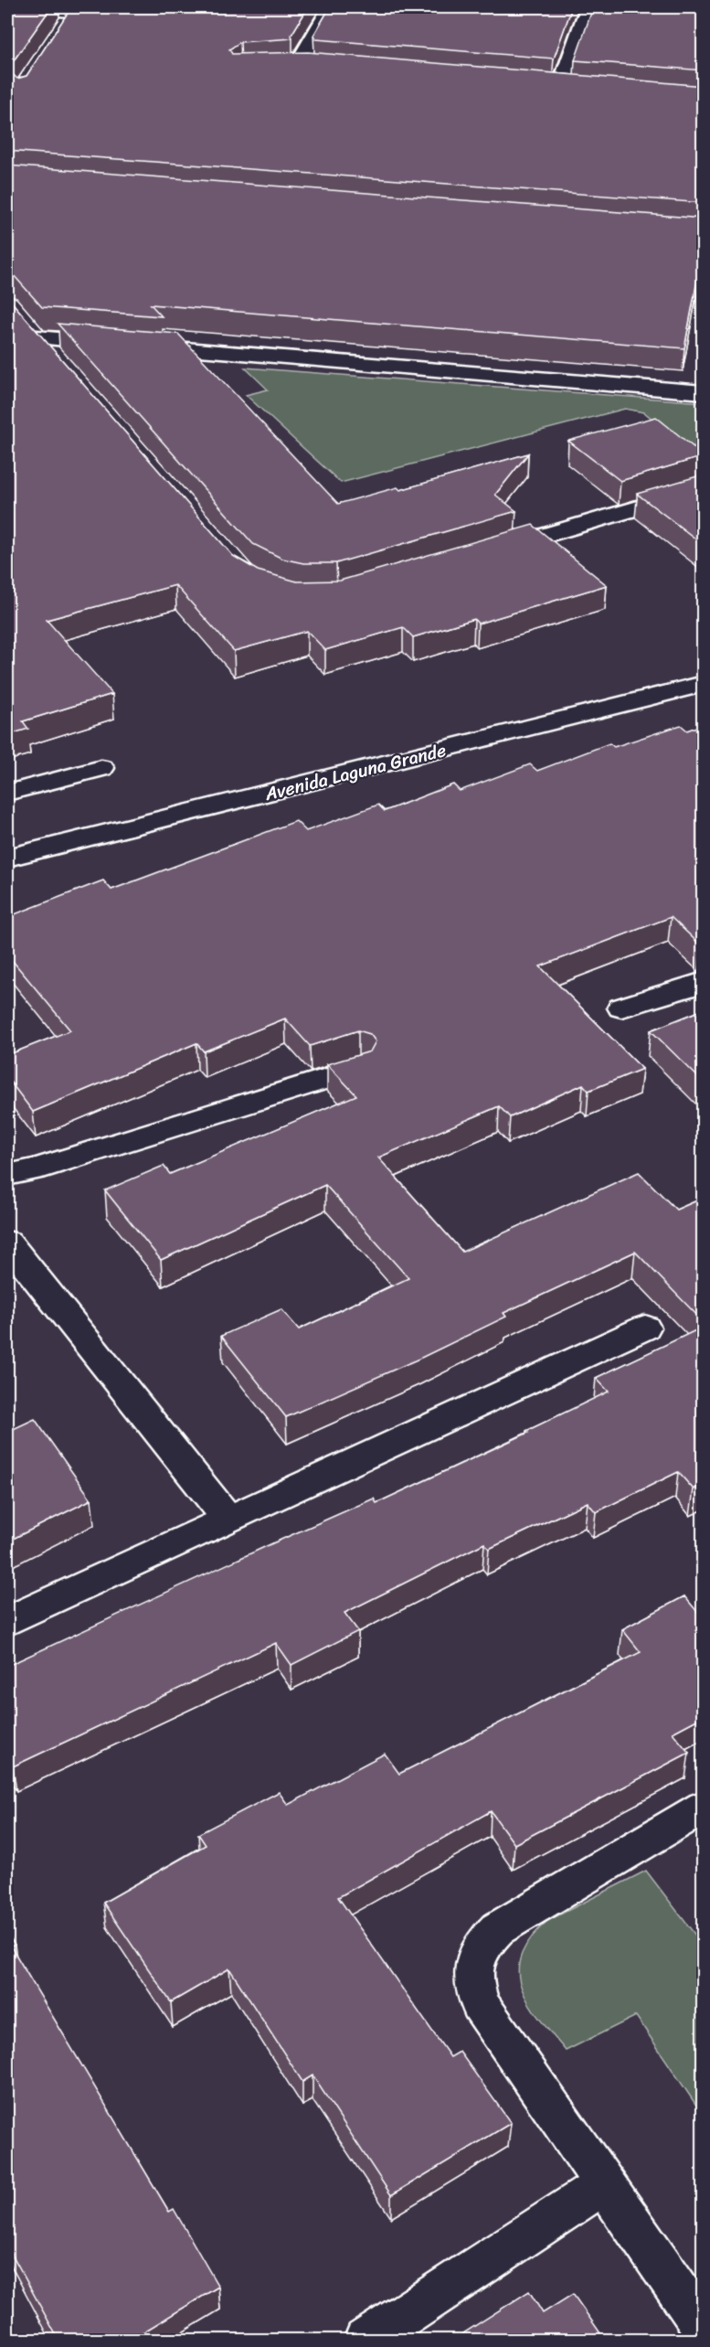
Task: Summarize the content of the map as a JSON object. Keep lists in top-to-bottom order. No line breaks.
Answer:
{"streets":{"street":["Avenida Laguna Grande"]}}
